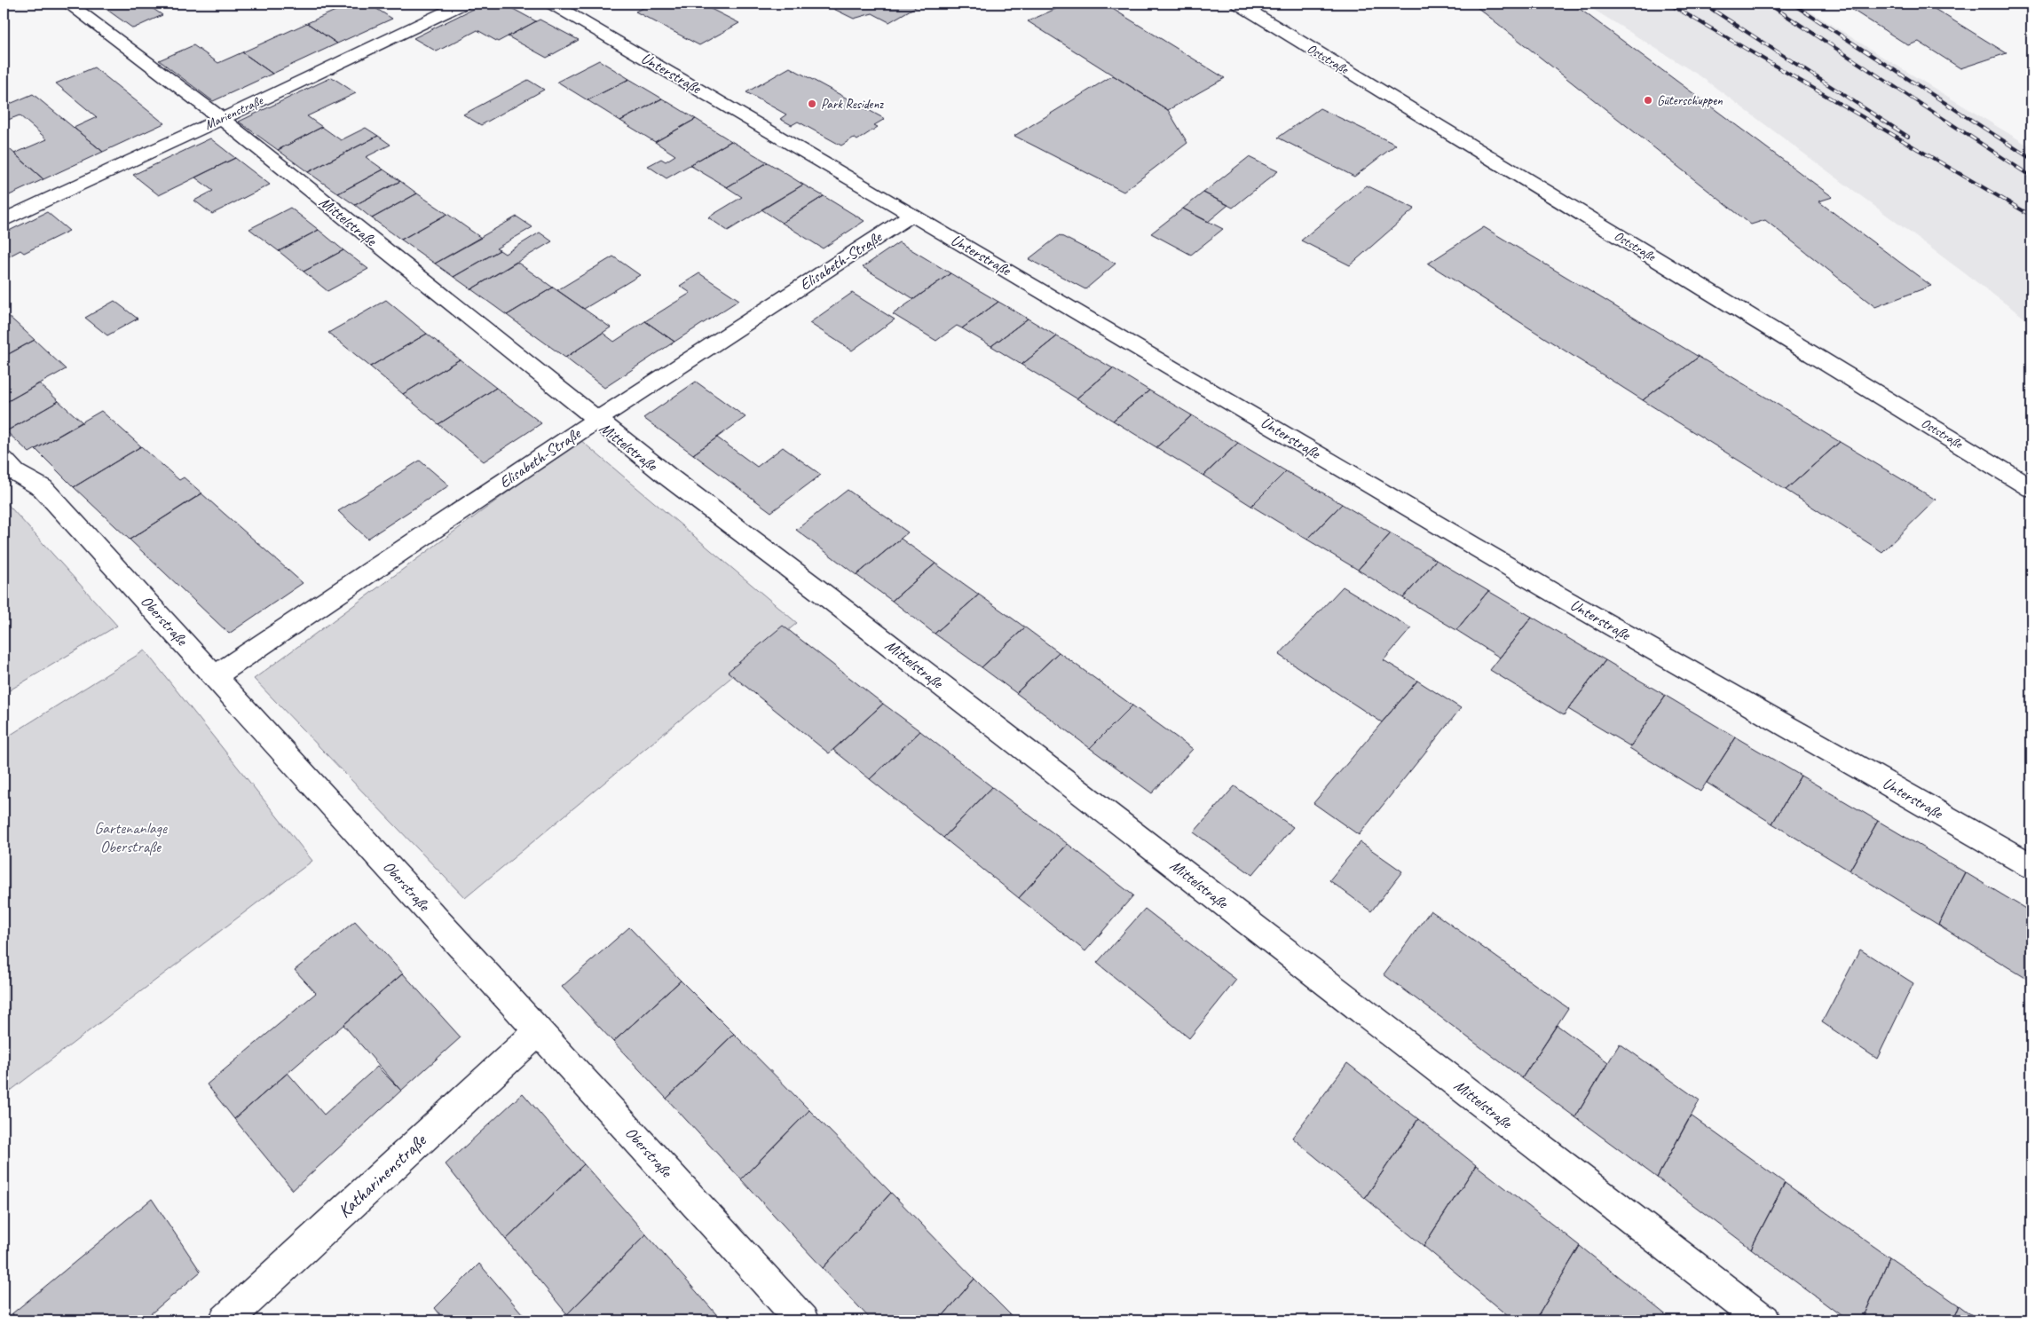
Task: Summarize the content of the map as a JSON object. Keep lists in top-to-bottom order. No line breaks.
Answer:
{"streets":{"street":["Oststraße","Unterstraße","Marienstraße","Mittelstraße","Elisabeth-Straße","Oberstraße","Katharinenstraße"]},"crossings":[["Unterstraße","Elisabeth-Straße"],["Marienstraße","Mittelstraße"],["Mittelstraße","Elisabeth-Straße"],["Elisabeth-Straße","Oberstraße"],["Oberstraße","Katharinenstraße"]],"parks":["Gartenanlage Oberstraße"],"places":["Güterschuppen","Park Residenz"]}
